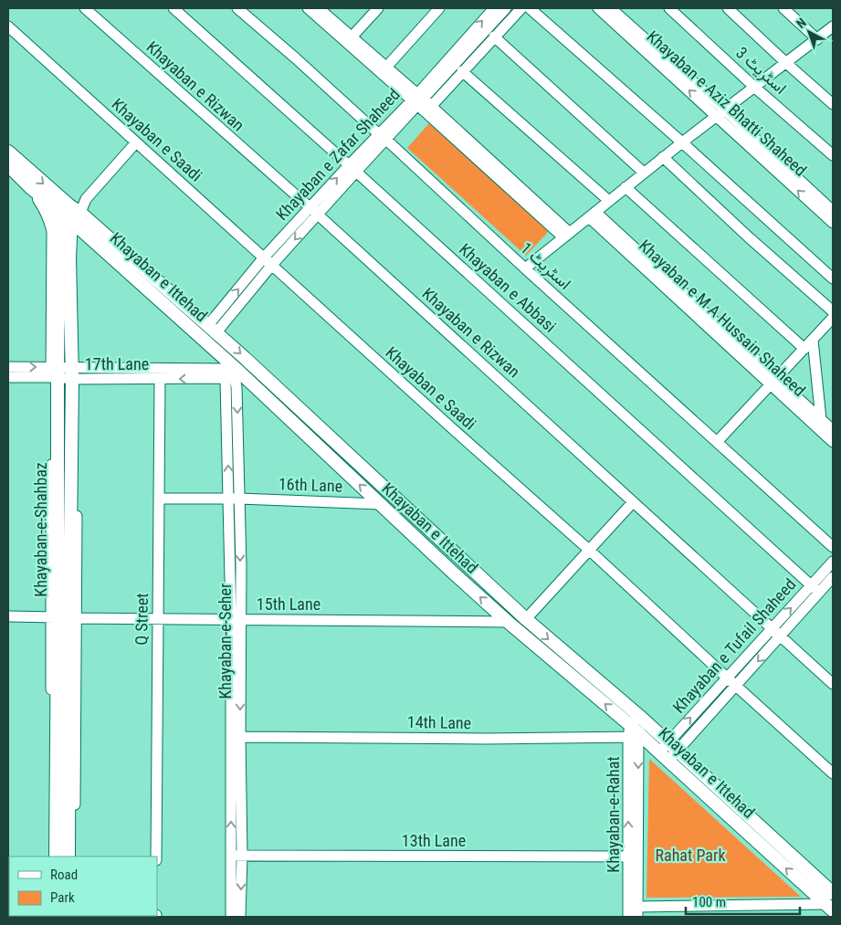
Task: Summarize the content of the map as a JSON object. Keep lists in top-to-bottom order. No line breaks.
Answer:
{"streets":{"main road":["Khayaban e Ittehad","Khayaban-e-Shahbaz"],"street":["اسٹریٹ 3","Khayaban e Rizwan","Khayaban e Aziz Bhatti Shaheed","Khayaban e Saadi","Khayaban e Zafar Shaheed","اسٹریٹ 1","Khayaban e Abbasi","Khayaban e M A Hussain Shaheed","17th Lane","16th Lane","15th Lane","Q Street","Khayaban-e-Seher","Khayaban e Tufail Shaheed","14th Lane","Khayaban-e-Rahat","13th Lane"]},"crossings":[["Khayaban e Rizwan","Khayaban e Zafar Shaheed"],["Khayaban e Rizwan","Khayaban e Tufail Shaheed"],["Khayaban e Saadi","Khayaban e Zafar Shaheed"],["Khayaban e Saadi","Khayaban e Tufail Shaheed"],["Khayaban e Zafar Shaheed","اسٹریٹ 1"],["Khayaban e Zafar Shaheed","Khayaban e Ittehad"],["Khayaban e Zafar Shaheed","Khayaban e Abbasi"],["Khayaban e Ittehad","17th Lane"],["Khayaban e Ittehad","16th Lane"],["Khayaban e Ittehad","Khayaban-e-Shahbaz"],["Khayaban e Ittehad","15th Lane"],["Khayaban e Ittehad","Khayaban-e-Seher"],["Khayaban e Ittehad","Khayaban e Tufail Shaheed"],["Khayaban e Ittehad","14th Lane"],["Khayaban e Abbasi","Khayaban e Tufail Shaheed"],["17th Lane","Khayaban-e-Shahbaz"],["17th Lane","Q Street"],["17th Lane","Khayaban-e-Seher"],["16th Lane","Q Street"],["16th Lane","Khayaban-e-Seher"],["Khayaban-e-Shahbaz","15th Lane"],["15th Lane","Q Street"],["15th Lane","Khayaban-e-Seher"],["Khayaban-e-Seher","14th Lane"],["Khayaban-e-Seher","13th Lane"],["Khayaban-e-Rahat","13th Lane"]],"parks":["Rahat Park"],"legend":["Road","Park"],"scale_bar":"100 m","north":"top left"}
